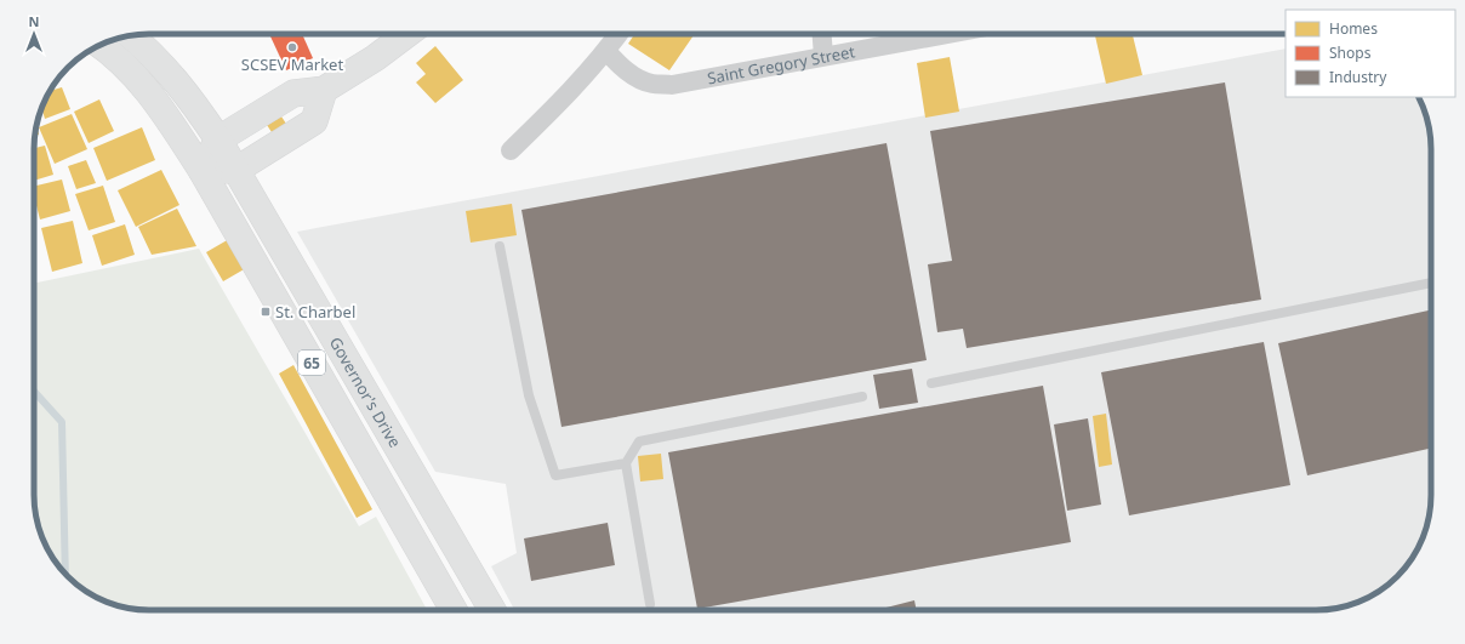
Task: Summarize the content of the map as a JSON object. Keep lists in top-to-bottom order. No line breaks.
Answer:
{"streets":{"main road":["65","Governor's Drive"],"street":["Saint Gregory Street"]},"places":{"other":["SCSEV Market"],"transit":["St. Charbel"]},"legend":["Homes","Shops","Industry"],"north":"top"}
